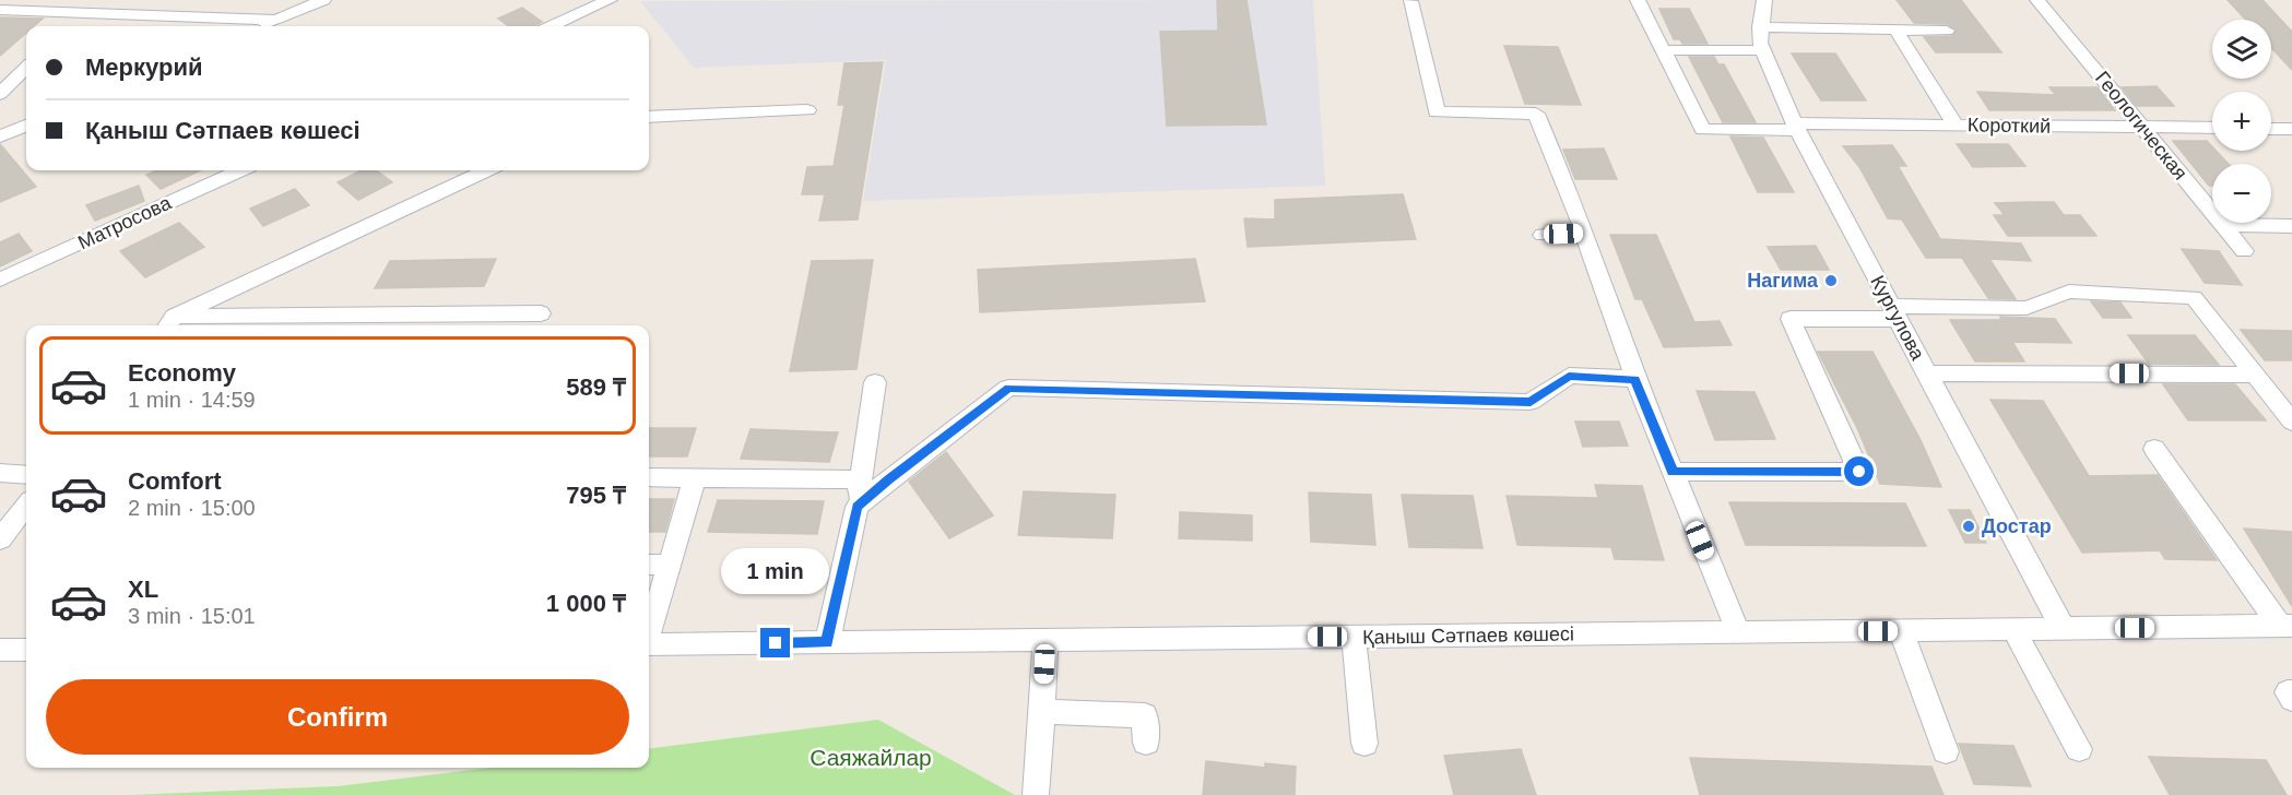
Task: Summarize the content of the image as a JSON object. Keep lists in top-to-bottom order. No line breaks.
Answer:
{"streets":{"street":["Короткий","Геологическая","Матросова","Кургулова","Қаныш Сәтпаев көшесі"]},"crossings":[["Короткий","Геологическая"],["Короткий","Кургулова"],["Кургулова","Қаныш Сәтпаев көшесі"]],"parks":["Саяжайлар"],"places":["Нагима","Достар"],"page":{"map_buttons":["+","−"],"banner":["Меркурий","Қаныш Сәтпаев көшесі"],"list":[{"name":"Economy","note":"1 min · 14:59","value":"589 ₸"},{"name":"Comfort","note":"2 min · 15:00","value":"795 ₸"},{"name":"XL","note":"3 min · 15:01","value":"1 000 ₸"}],"bubble":"1 min","buttons":"Confirm"}}
